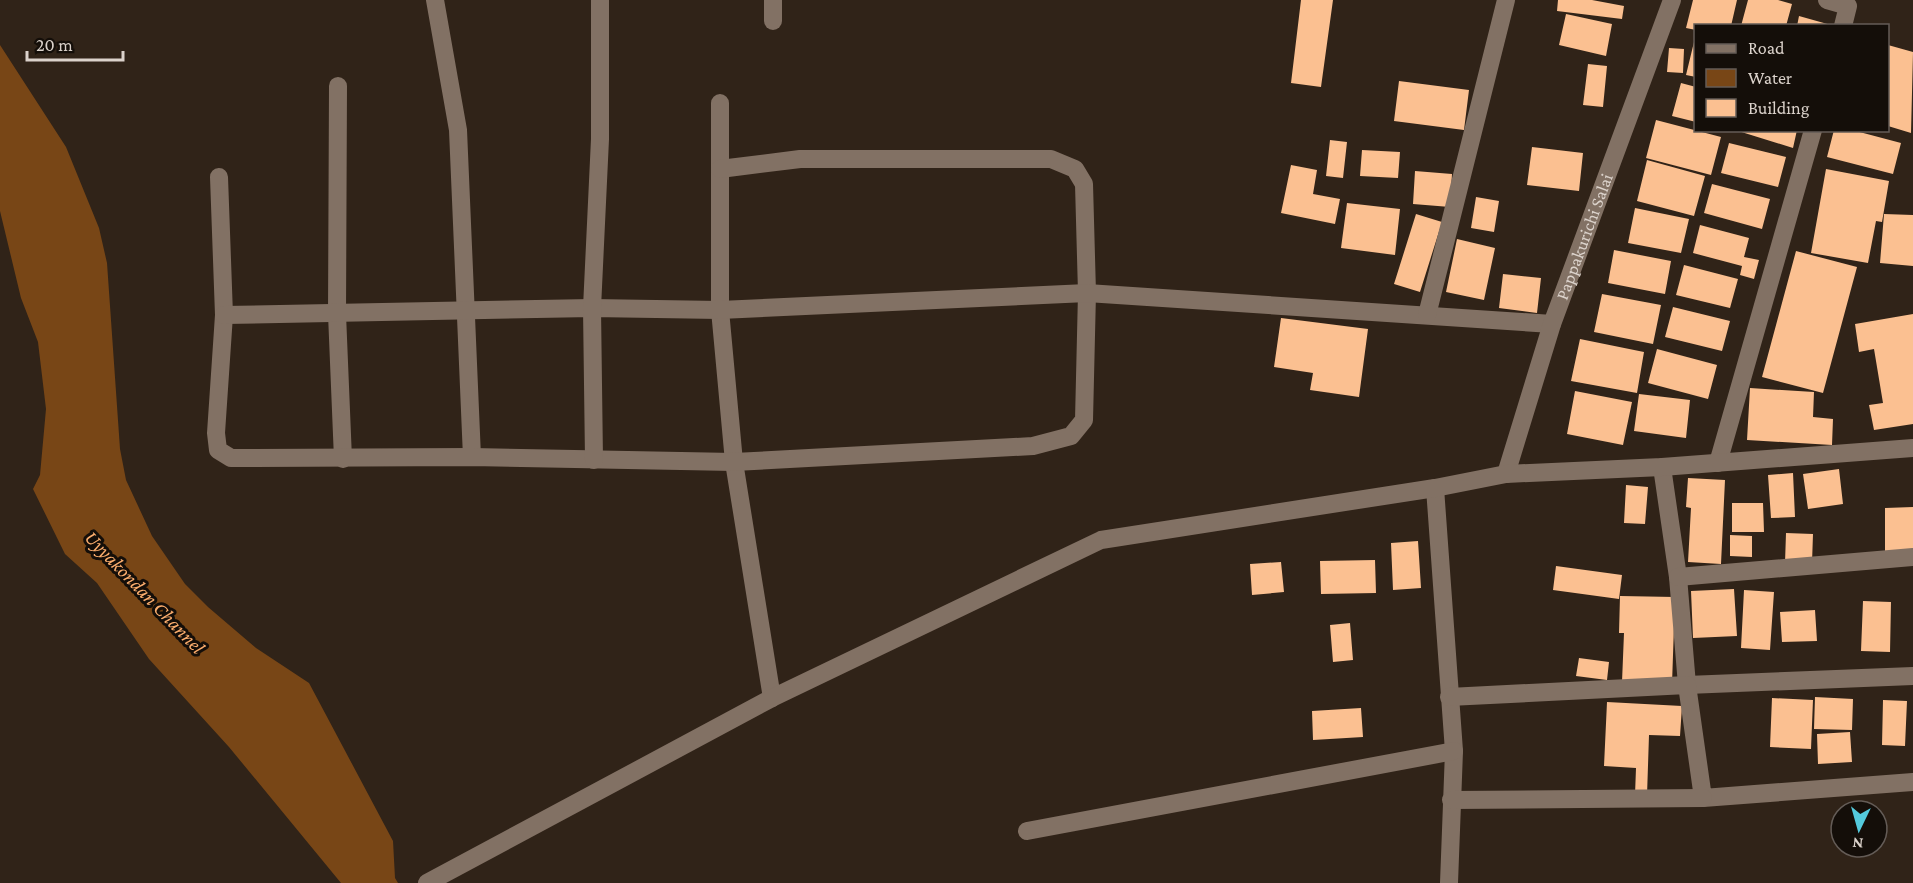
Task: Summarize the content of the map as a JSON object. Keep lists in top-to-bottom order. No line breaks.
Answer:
{"streets":{"street":["Pappakurichi Salai"]},"water":["Uyyakondan Channel"],"legend":["Road","Water","Building"],"scale_bar":"20 m","north":"bottom"}
